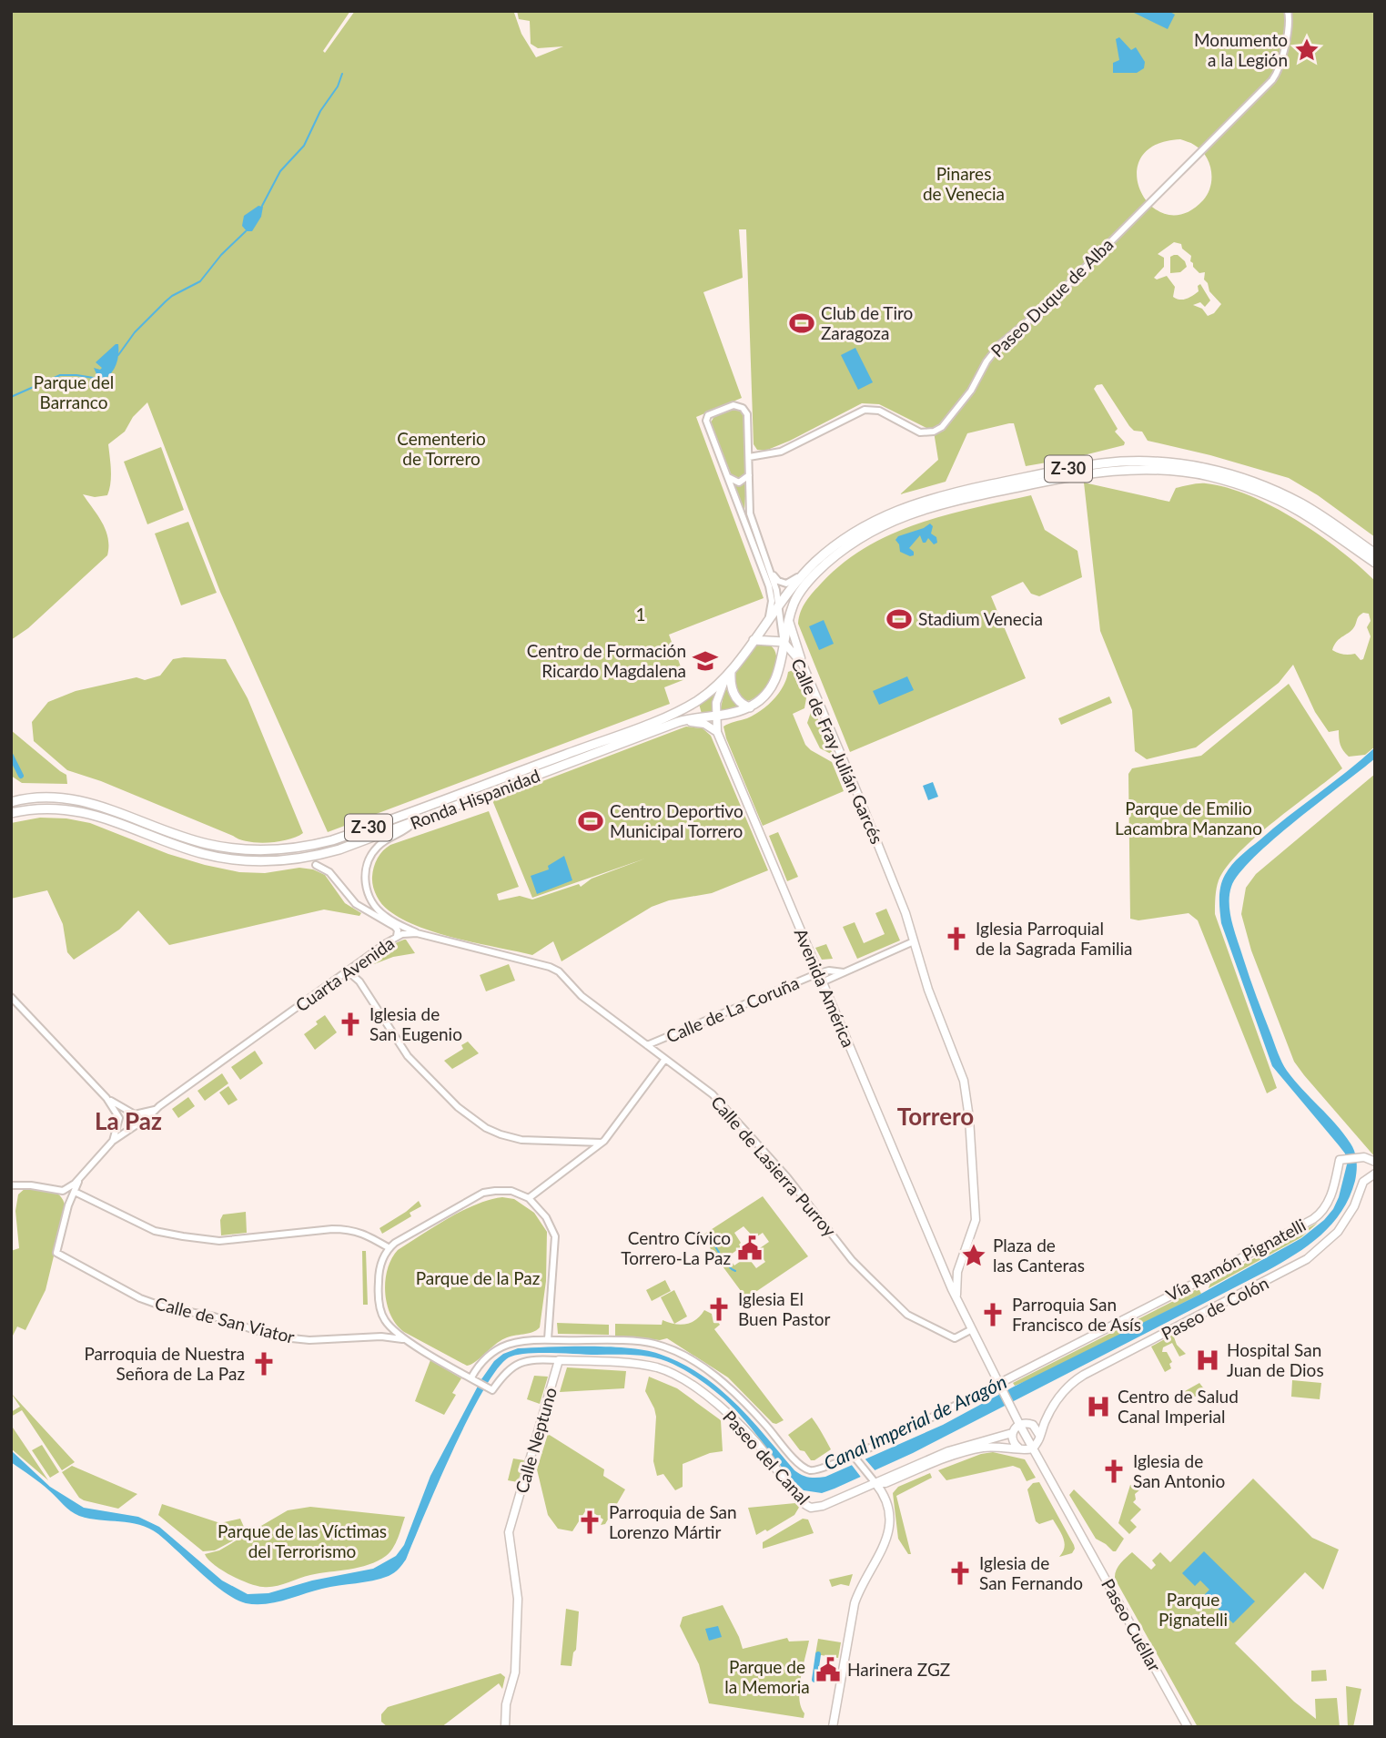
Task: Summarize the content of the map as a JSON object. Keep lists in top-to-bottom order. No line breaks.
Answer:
{"streets":{"highway":["Z-30","Ronda Hispanidad"],"main road":["Calle de Fray Julián Garcés","Avenida América","Vía Ramón Pignatelli","Paseo de Colón","Calle Neptuno","Paseo del Canal","Paseo Cuéllar"],"street":["Paseo Duque de Alba","Cuarta Avenida","Calle de La Coruña","Calle de Lasierra Purroy","Calle de San Viator"]},"crossings":[["Paseo Duque de Alba","Calle de Fray Julián Garcés"],["Calle de Fray Julián Garcés","Ronda Hispanidad"],["Ronda Hispanidad","Avenida América"],["Cuarta Avenida","Calle de Lasierra Purroy"],["Avenida América","Calle de La Coruña"],["Avenida América","Calle de Lasierra Purroy"],["Avenida América","Vía Ramón Pignatelli"],["Avenida América","Paseo Cuéllar"],["Calle de La Coruña","Calle de Lasierra Purroy"],["Paseo de Colón","Paseo del Canal"],["Paseo de Colón","Paseo Cuéllar"],["Calle de San Viator","Paseo del Canal"],["Calle Neptuno","Paseo del Canal"],["Paseo del Canal","Paseo Cuéllar"]],"districts":["Torrero","La Paz"],"water":["Canal Imperial de Aragón"],"parks":["Pinares de Venecia","Parque del Barranco","Cementerio de Torrero","1","Parque de Emilio Lacambra Manzano","Parque de la Paz","Parque de las Víctimas del Terrorismo","Parque Pignatelli","Parque de la Memoria"],"places":{"place":["Monumento a la Legión","Plaza de las Canteras"],"sports":["Club de Tiro Zaragoza","Stadium Venecia","Centro Deportivo Municipal Torrero"],"school or university":["Centro de Formación Ricardo Magdalena"],"church":["Iglesia Parroquial de la Sagrada Familia","Iglesia de San Eugenio","Iglesia El Buen Pastor","Parroquia San Francisco de Asís","Parroquia de Nuestra Señora de La Paz","Iglesia de San Antonio","Parroquia de San Lorenzo Mártir","Iglesia de San Fernando"],"public building":["Centro Cívico Torrero-La Paz","Harinera ZGZ"],"hospital":["Hospital San Juan de Dios","Centro de Salud Canal Imperial"]}}
